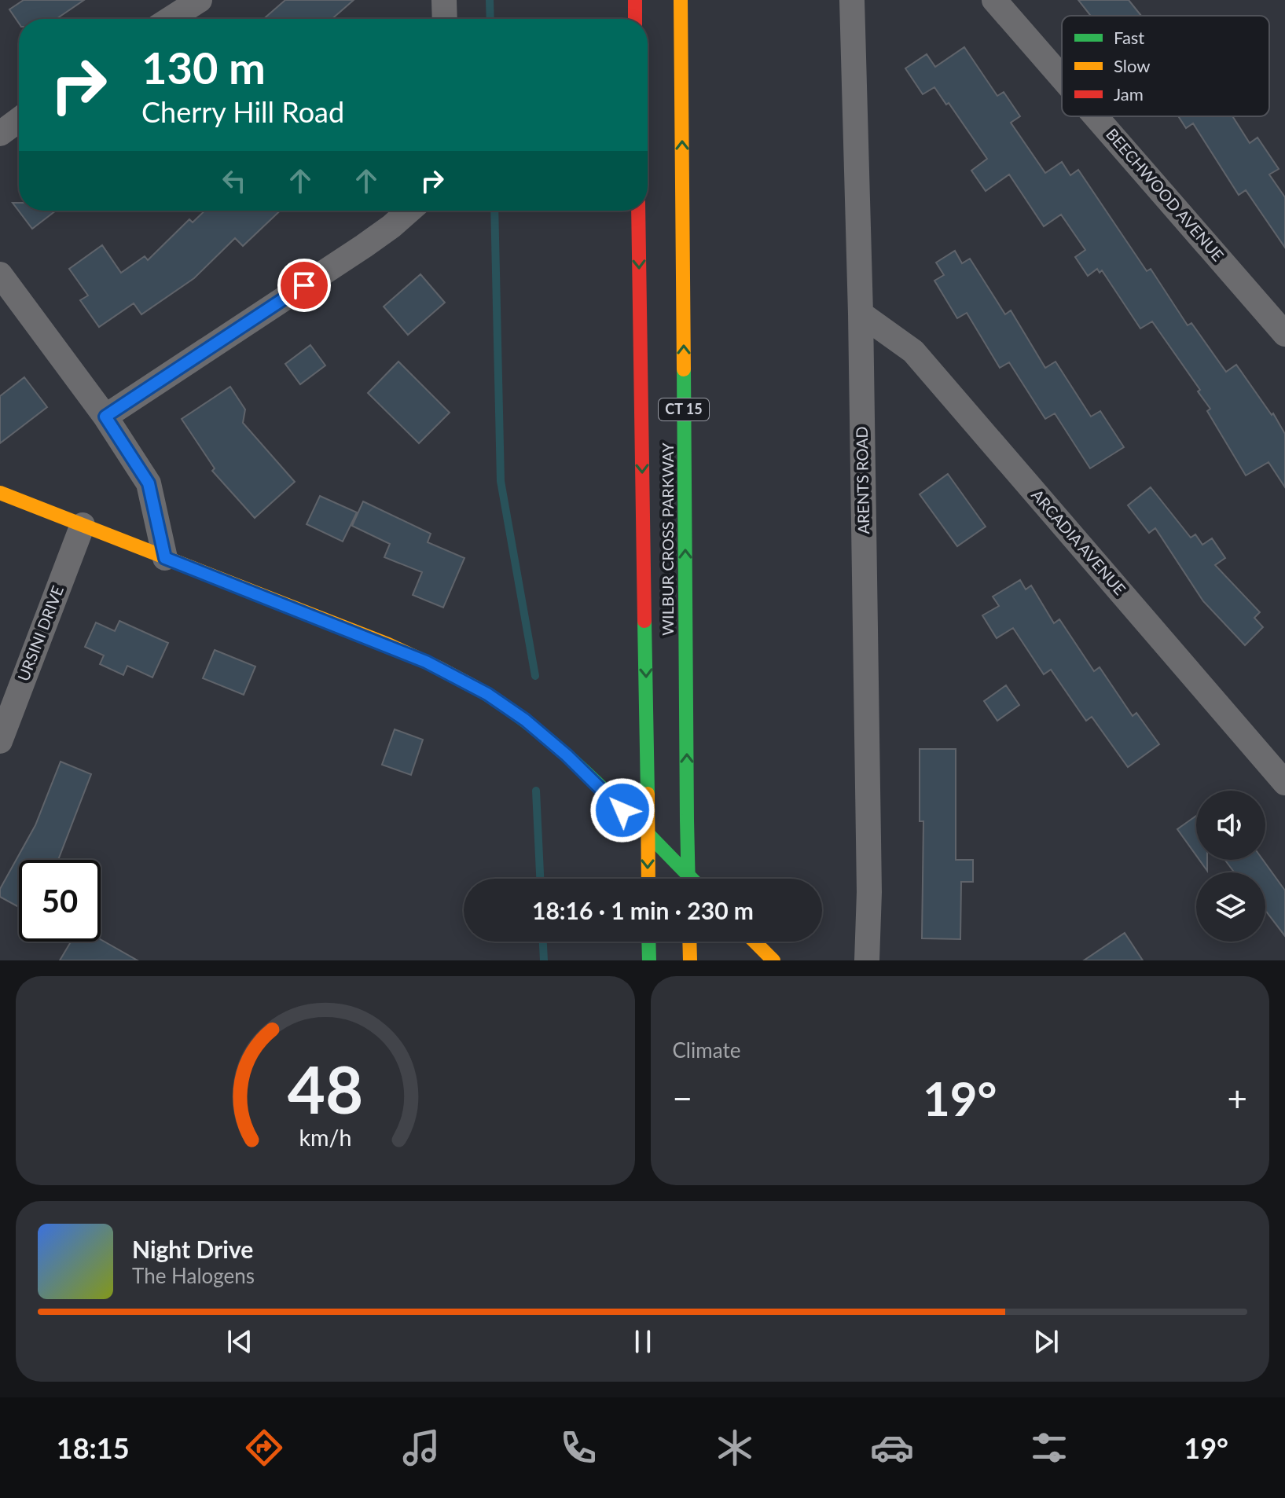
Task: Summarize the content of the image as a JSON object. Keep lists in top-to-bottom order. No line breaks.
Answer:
{"streets":{"main road":["CT 15","WILBUR CROSS PARKWAY"],"street":["BEECHWOOD AVENUE","ARENTS ROAD","ARCADIA AVENUE","URSINI DRIVE"]},"crossings":[["ARENTS ROAD","ARCADIA AVENUE"]],"legend":["Fast","Slow","Jam"],"page":{"turn":["130 m","Cherry Hill Road"],"limit":"50","trip":"18:16 · 1 min · 230 m","tile":"Climate","heat":["−","19°","+"],"song":["Night Drive","The Halogens"],"tabs":["18:15","19°"],"gauge":["48","km/h"]}}
